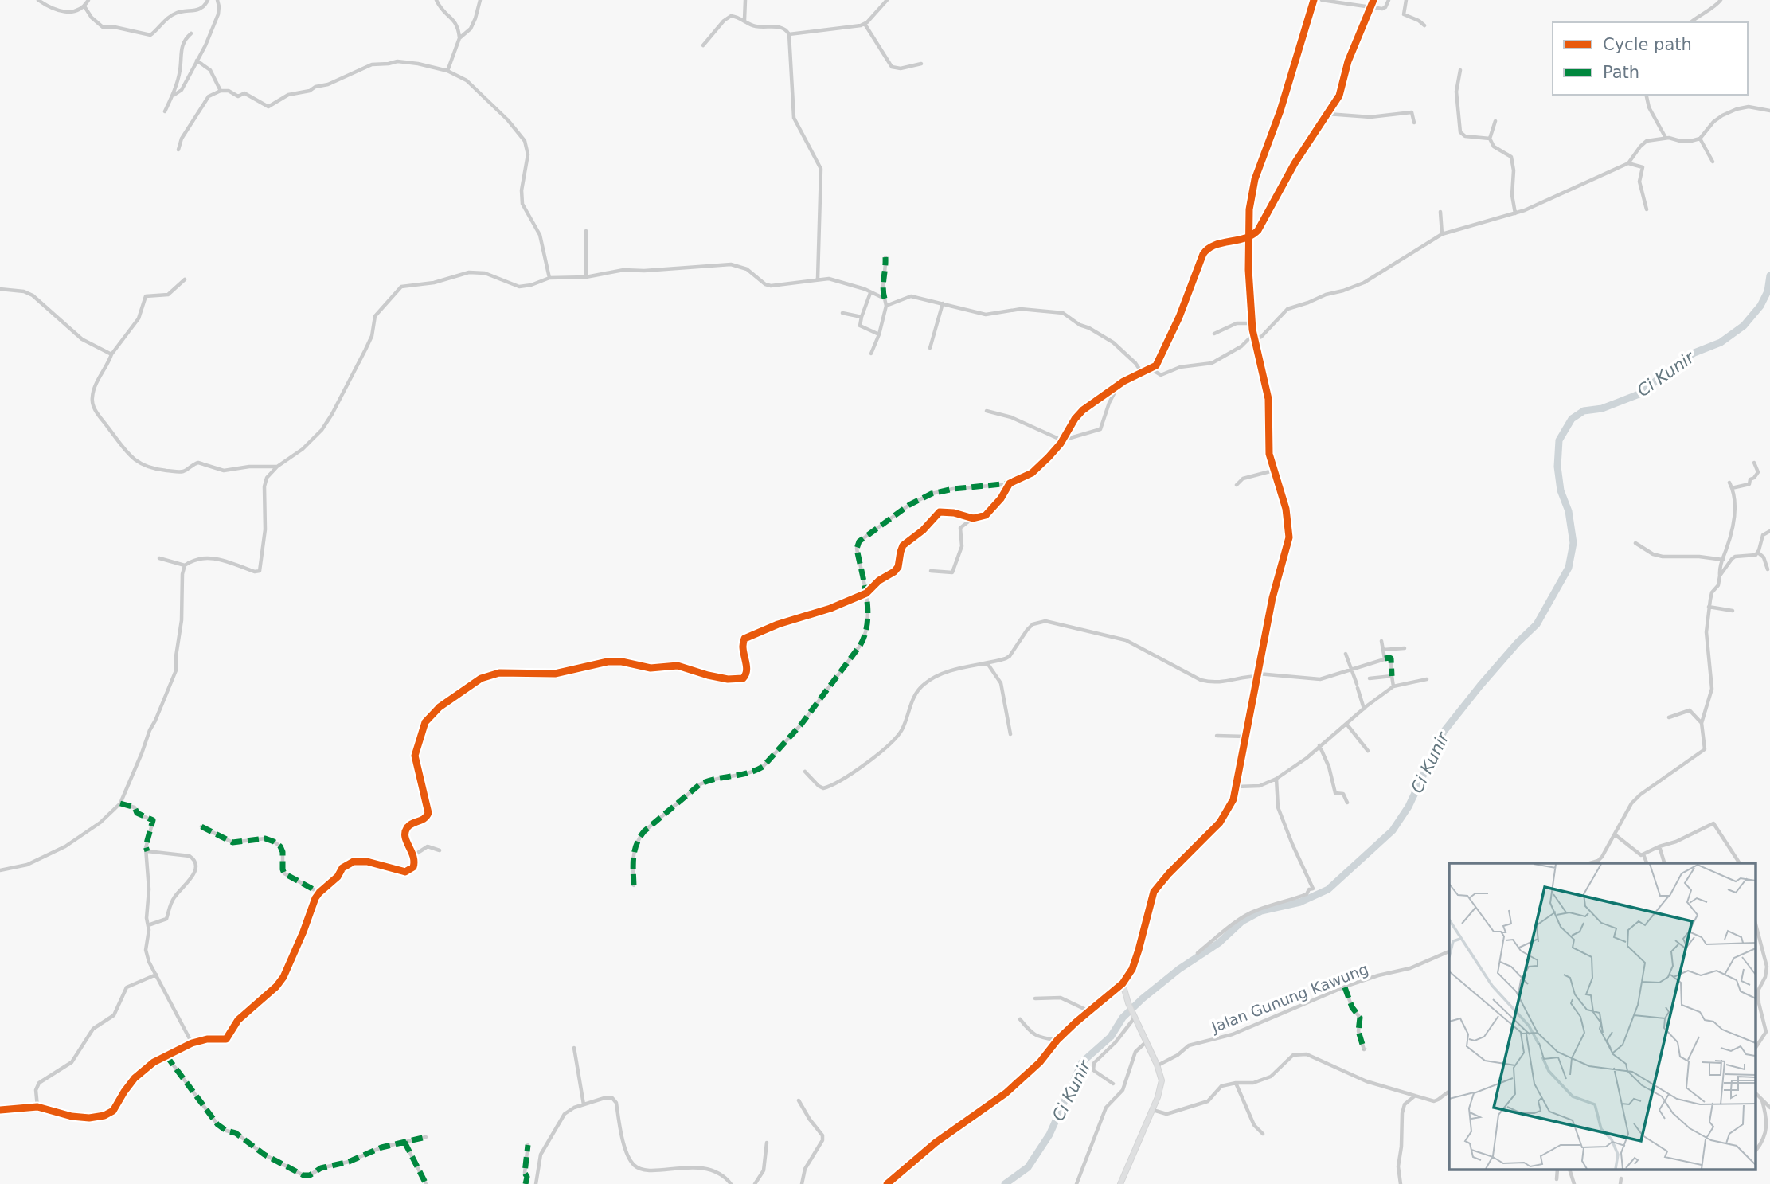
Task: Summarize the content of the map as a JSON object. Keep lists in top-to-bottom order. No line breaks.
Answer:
{"streets":{"street":["Jalan Gunung Kawung"]},"water":["Ci Kunir"],"legend":["Cycle path","Path"]}
